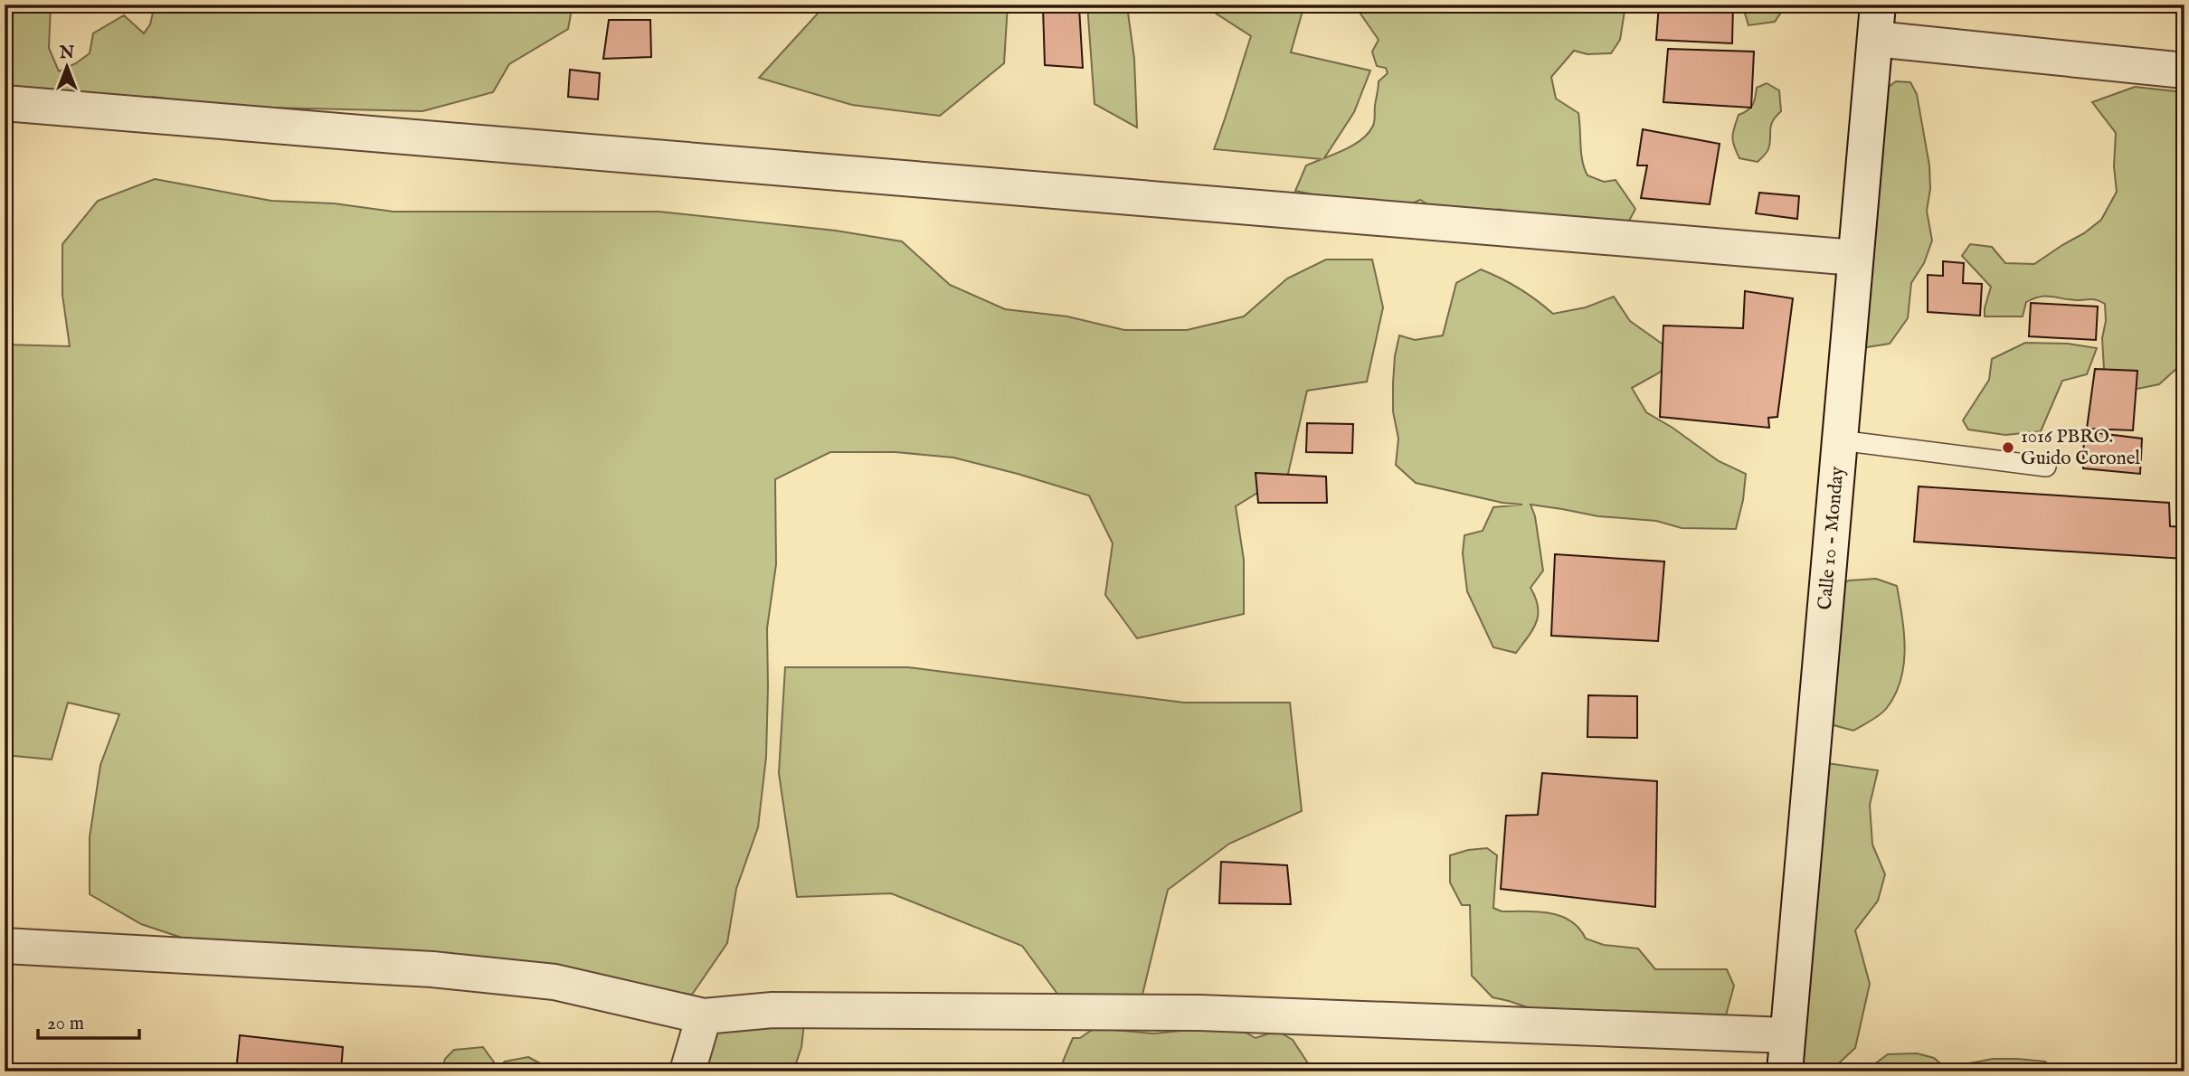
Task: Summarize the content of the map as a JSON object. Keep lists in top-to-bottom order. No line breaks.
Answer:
{"streets":{"street":["Calle 10 - Monday"]},"places":["1016 PBRO. Guido Coronel"],"scale_bar":"20 m","north":"top"}
